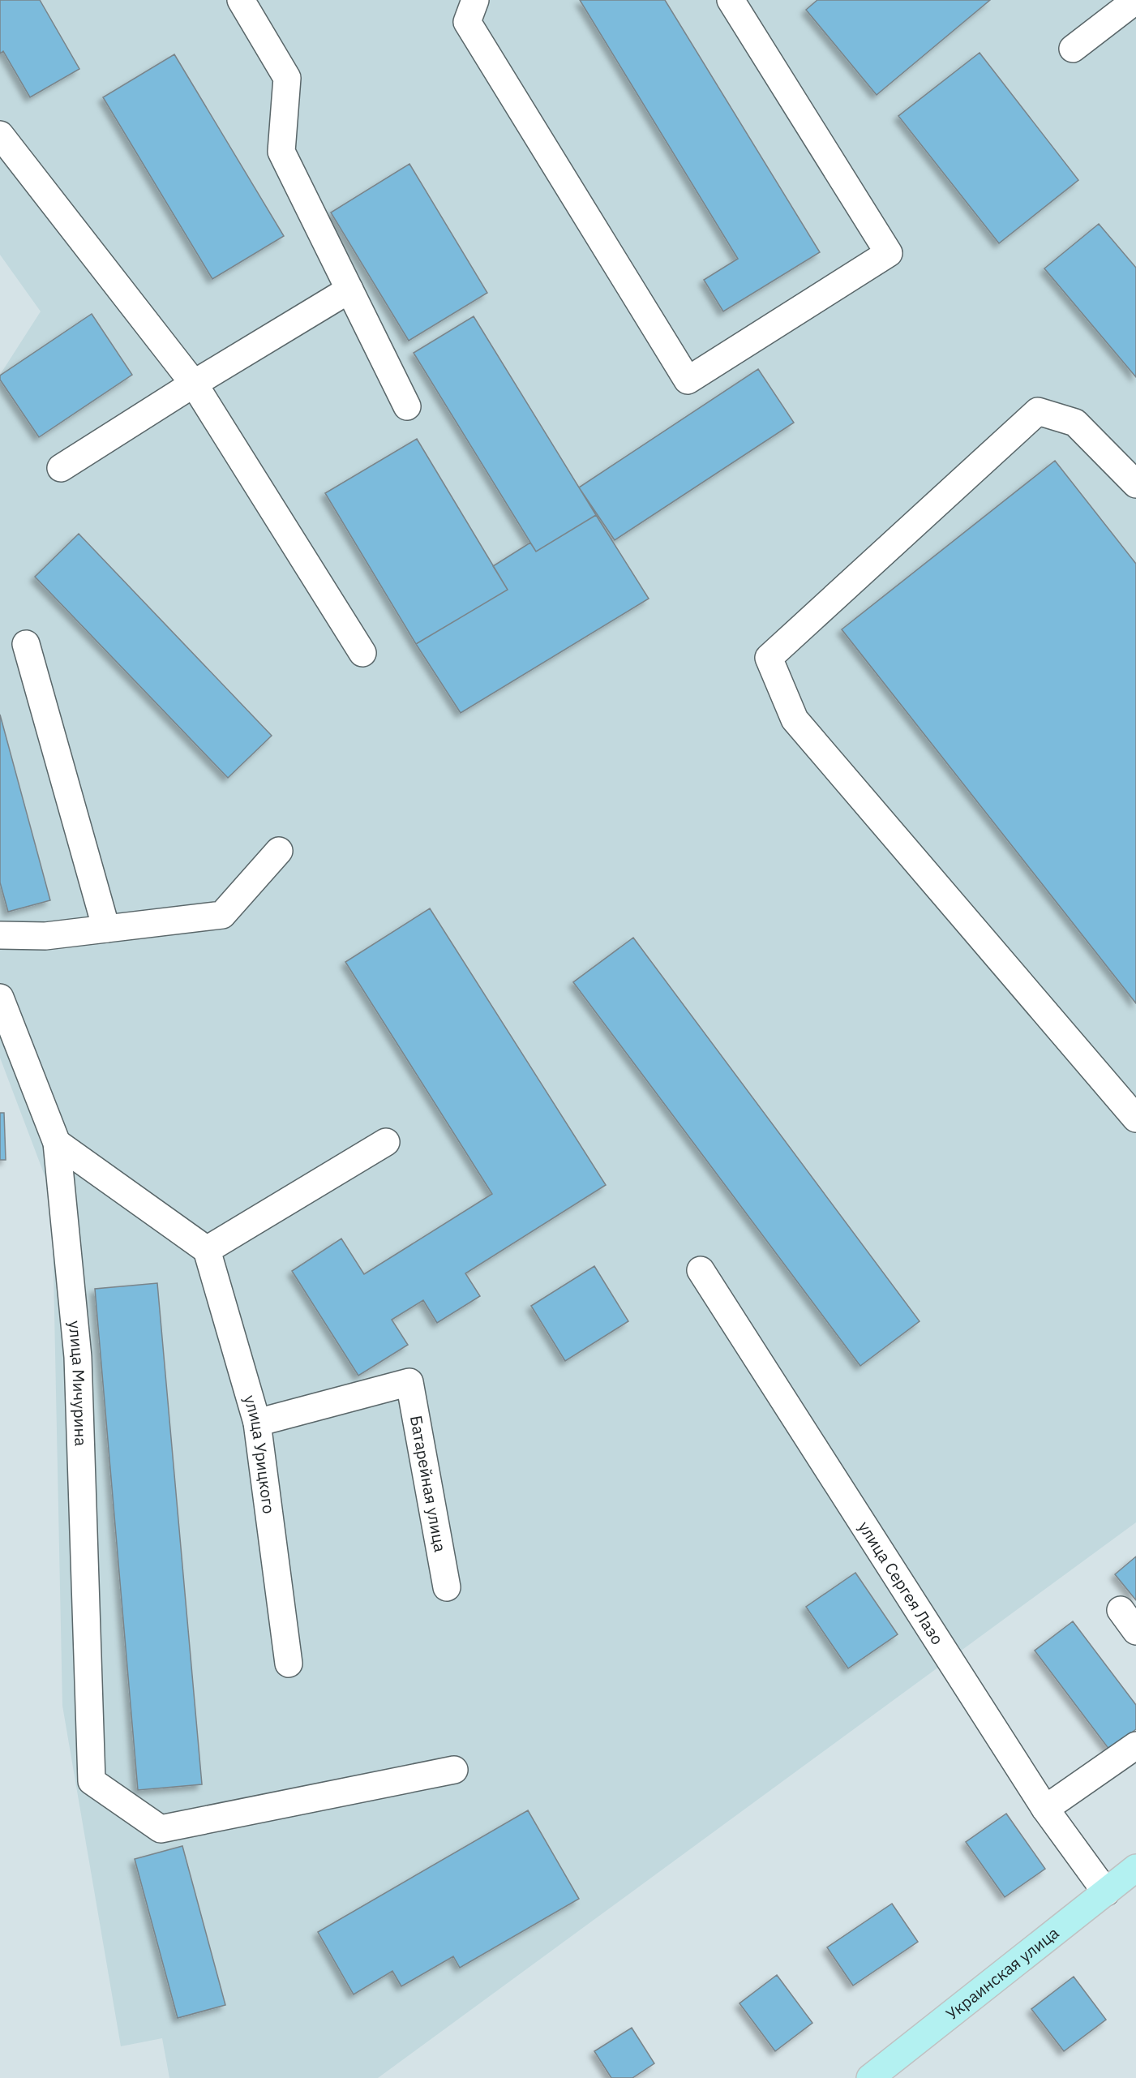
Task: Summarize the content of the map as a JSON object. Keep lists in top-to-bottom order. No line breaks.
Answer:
{"streets":{"main road":["Украинская улица"],"street":["улица Мичурина","улица Урицкого","Батарейная улица","улица Сергея Лазо"]},"crossings":[["улица Урицкого","Батарейная улица"],["улица Сергея Лазо","Украинская улица"]]}
